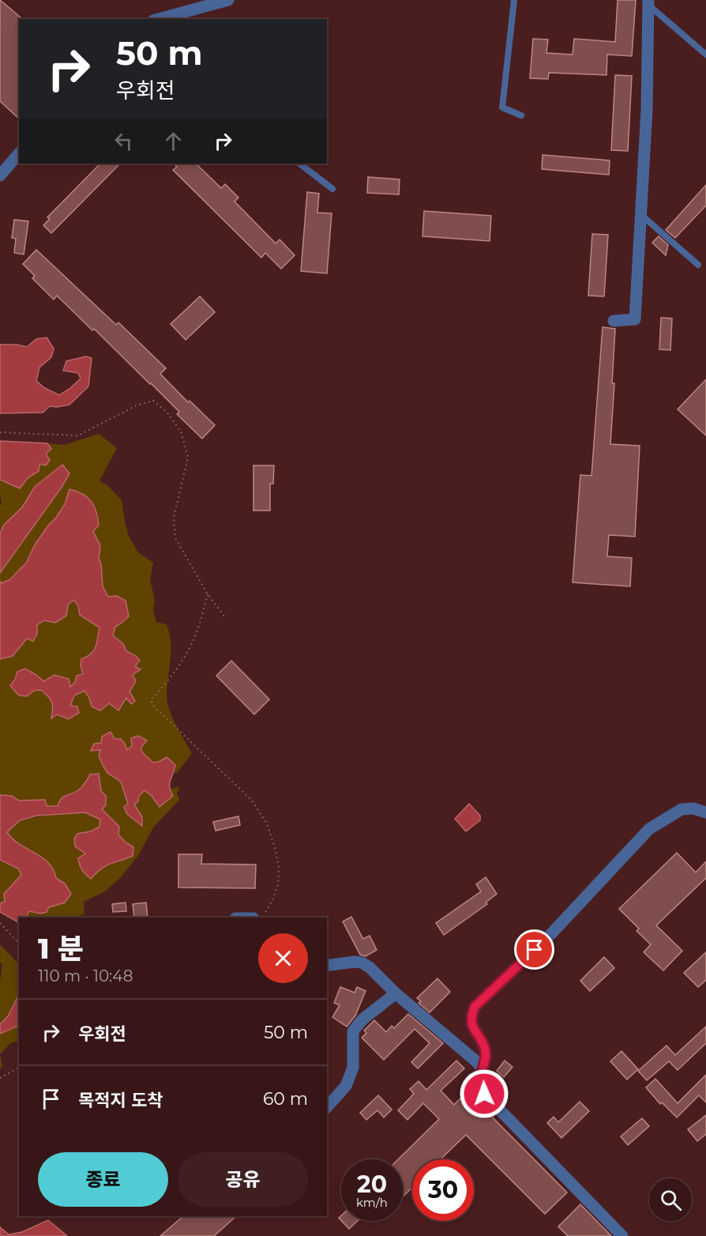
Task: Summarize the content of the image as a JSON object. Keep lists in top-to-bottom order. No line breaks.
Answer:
{"page":{"turn":["50 m","우회전"],"heading":["1 분","110 m · 10:48"],"list":[{"name":"우회전","value":"50 m"},{"name":"목적지 도착","value":"60 m"}],"buttons":["종료","공유"],"speed":"20 km/h","limit":"30"}}
